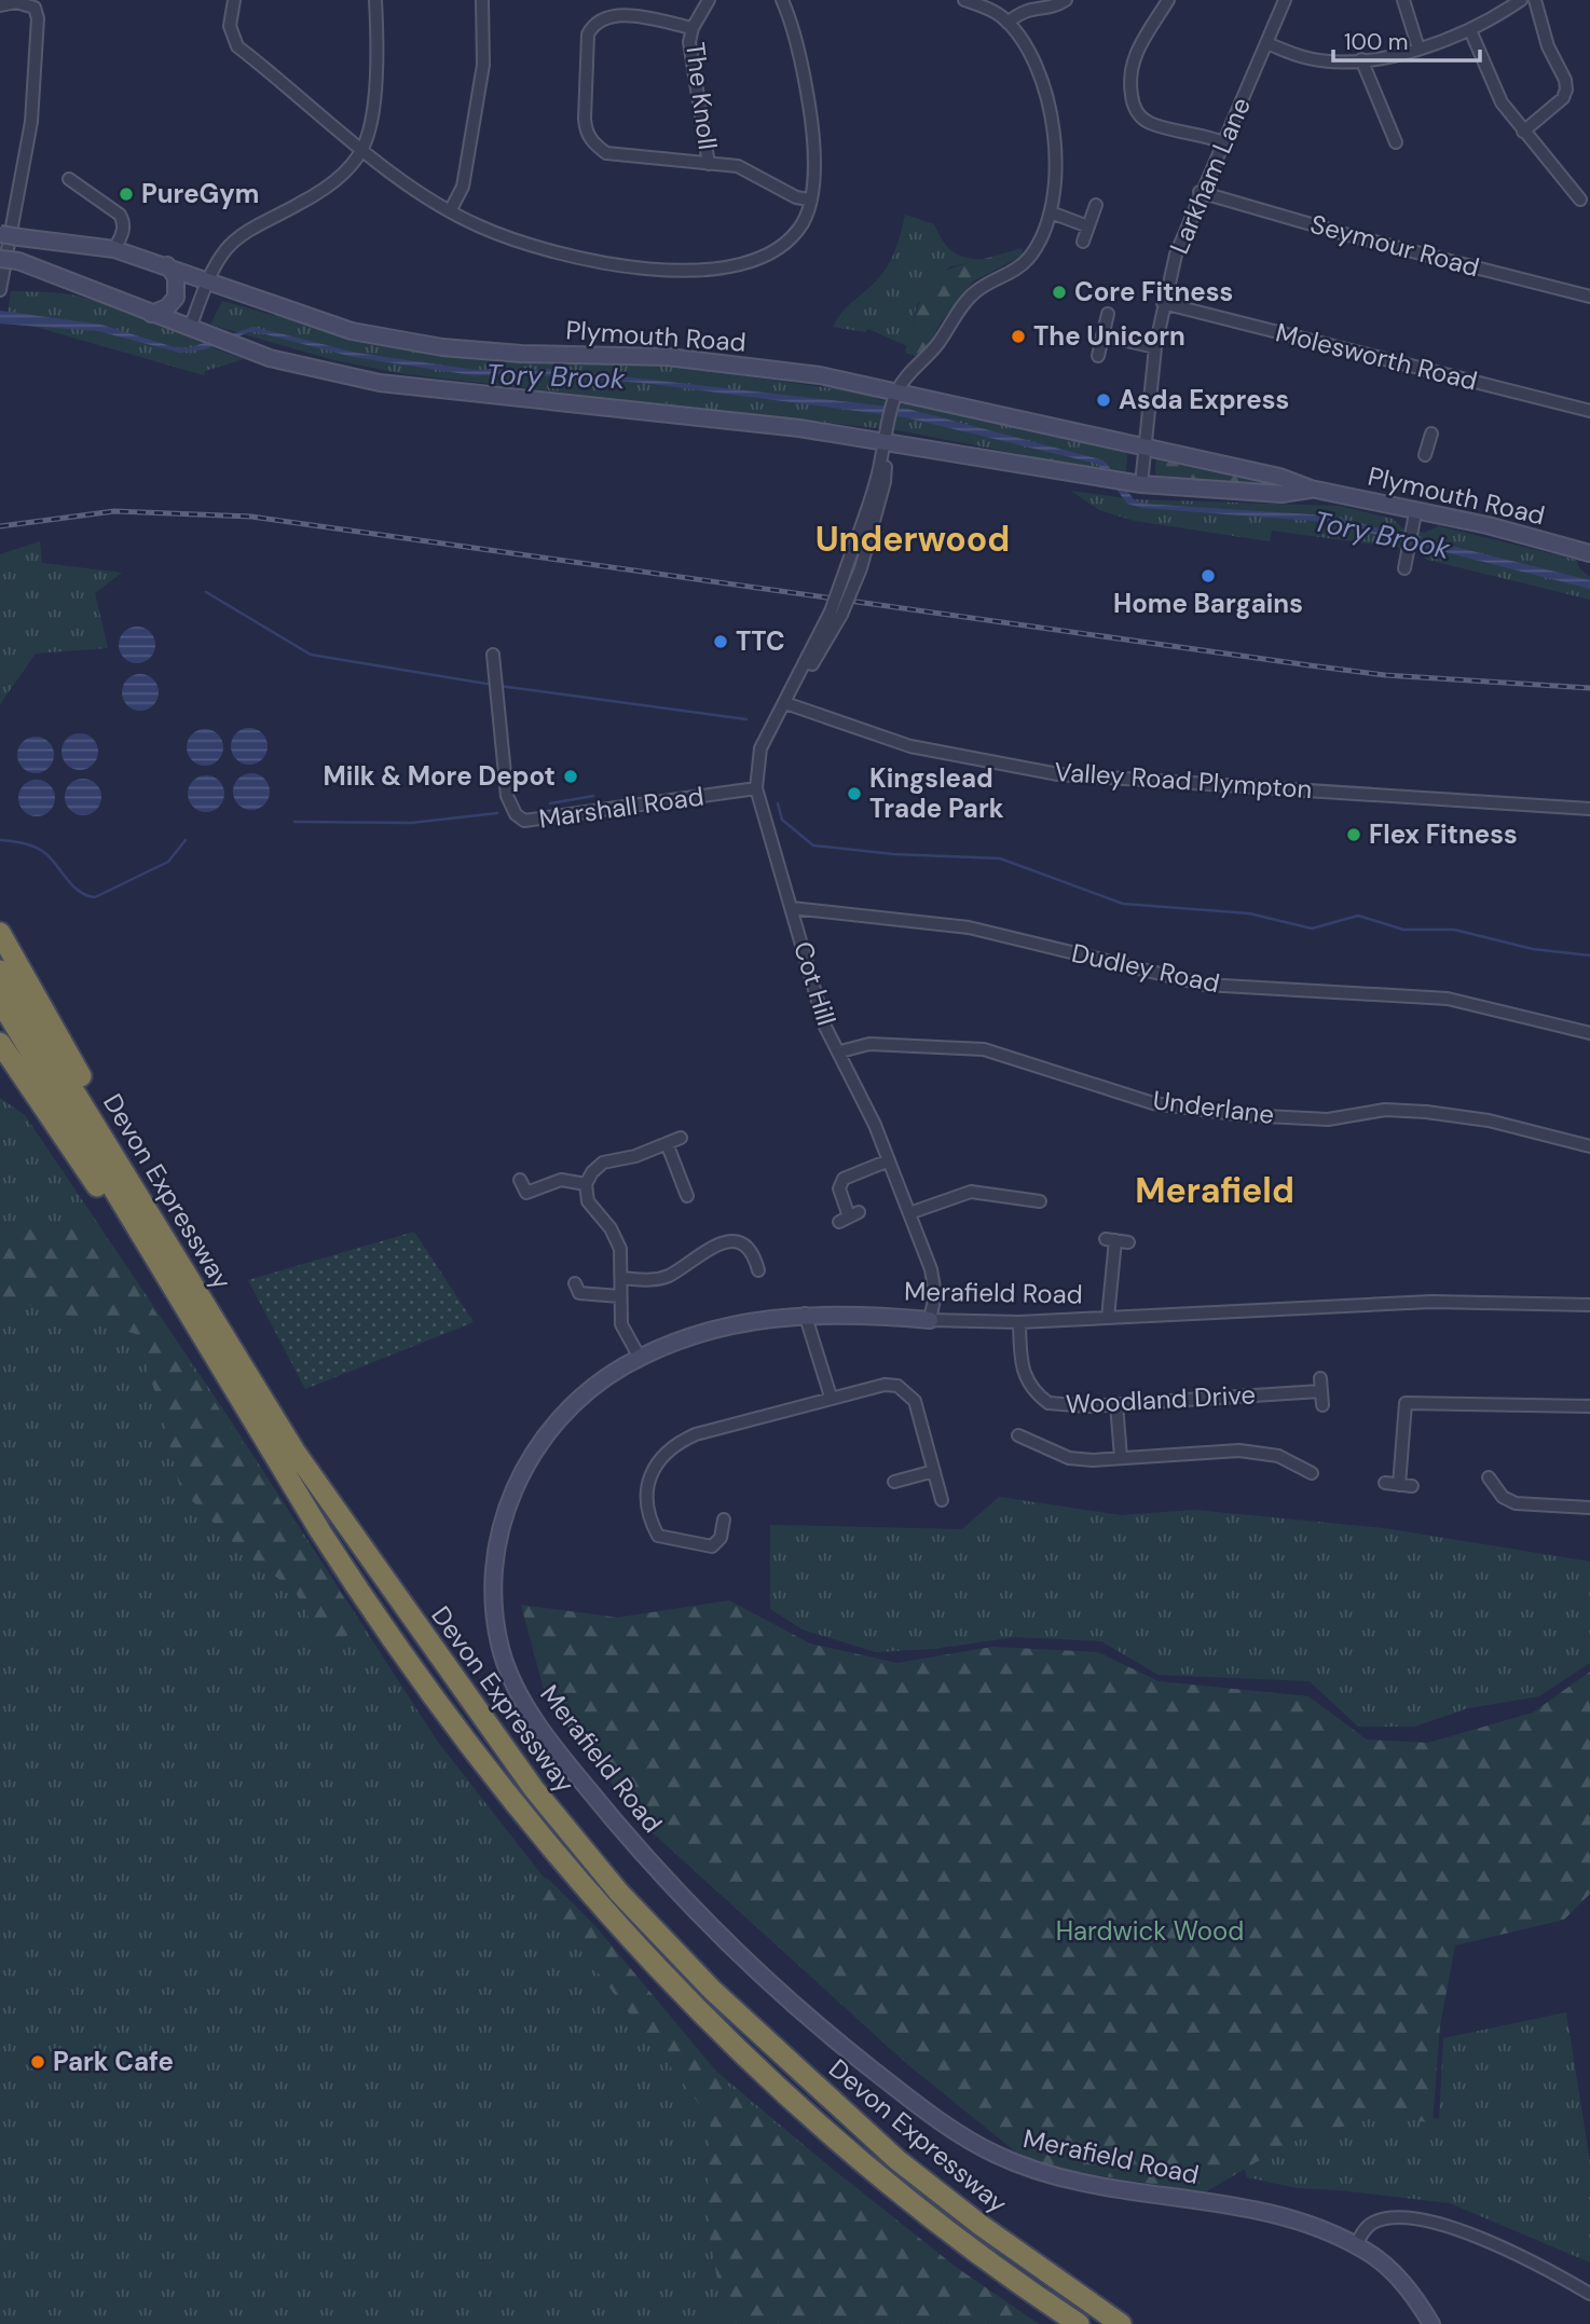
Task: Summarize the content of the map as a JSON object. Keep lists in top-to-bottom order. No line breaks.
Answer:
{"streets":{"highway":["Devon Expressway"],"main road":["Plymouth Road","Merafield Road"],"street":["The Knoll","Larkham Lane","Seymour Road","Molesworth Road","Valley Road Plympton","Marshall Road","Dudley Road","Cot Hill","Underlane","Woodland Drive"]},"crossings":[["Larkham Lane","Seymour Road"],["Larkham Lane","Plymouth Road"],["Larkham Lane","Molesworth Road"],["Plymouth Road","Cot Hill"],["Valley Road Plympton","Cot Hill"],["Marshall Road","Cot Hill"],["Dudley Road","Cot Hill"],["Cot Hill","Underlane"],["Cot Hill","Merafield Road"],["Merafield Road","Woodland Drive"]],"districts":["Underwood","Merafield"],"water":["Tory Brook"],"parks":["Hardwick Wood"],"places":["PureGym","Core Fitness","The Unicorn","Asda Express","Home Bargains","TTC","Milk & More Depot","Kingslead Trade Park","Flex Fitness","Park Cafe"],"scale_bar":"100 m"}
